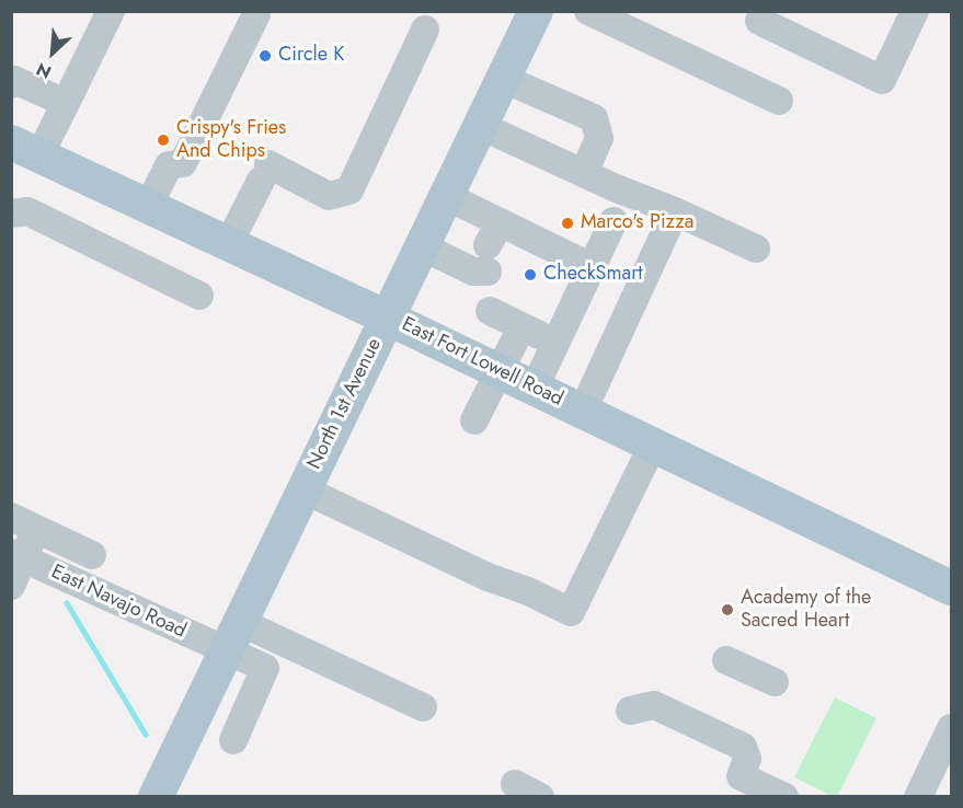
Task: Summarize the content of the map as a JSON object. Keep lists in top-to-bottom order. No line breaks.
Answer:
{"streets":{"main road":["East Fort Lowell Road","North 1st Avenue"],"street":["East Navajo Road"]},"crossings":[["East Fort Lowell Road","North 1st Avenue"],["North 1st Avenue","East Navajo Road"]],"places":["Circle K","Crispy's Fries And Chips","Marco's Pizza","CheckSmart","Academy of the Sacred Heart"],"north":"bottom left"}
